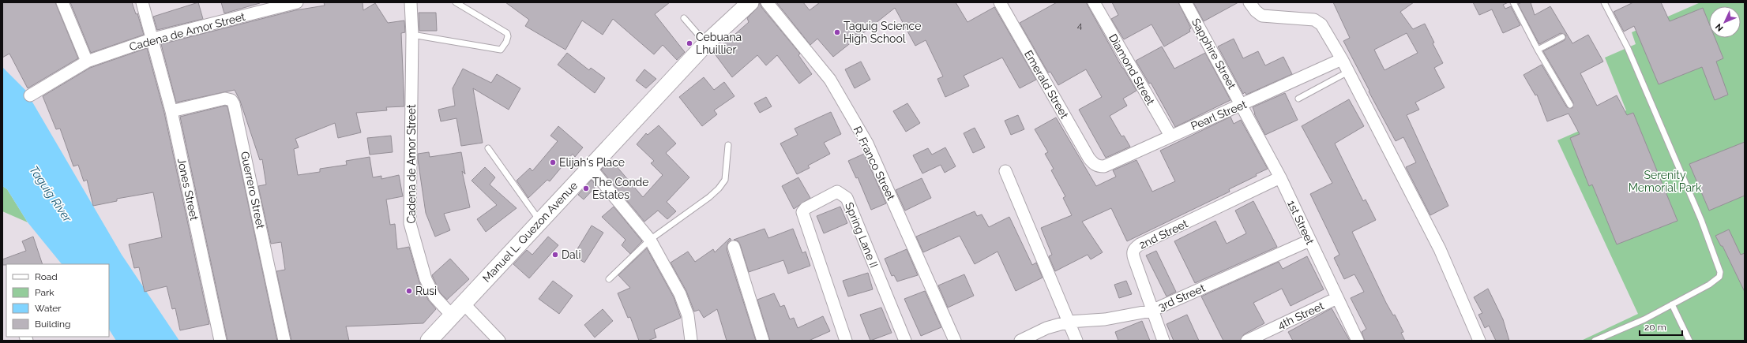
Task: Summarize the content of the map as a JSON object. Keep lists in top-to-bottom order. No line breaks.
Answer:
{"streets":{"main road":["Manuel L. Quezon Avenue"],"street":["Cadena de Amor Street","Sapphire Street","Diamond Street","Emerald Street","Pearl Street","R. Franco Street","Jones Street","Guerrero Street","1st Street","2nd Street","Spring Lane II","3rd Street","4th Street"]},"crossings":[["Cadena de Amor Street","Jones Street"],["Cadena de Amor Street","Manuel L. Quezon Avenue"],["Sapphire Street","Pearl Street"],["Sapphire Street","1st Street"],["Diamond Street","Pearl Street"],["Emerald Street","Pearl Street"],["Pearl Street","1st Street"],["Jones Street","Guerrero Street"],["1st Street","2nd Street"],["1st Street","3rd Street"],["1st Street","4th Street"],["2nd Street","3rd Street"]],"water":["Taguig River"],"parks":["Serenity Memorial Park"],"places":["Taguig Science High School","Cebuana Lhuillier","Elijah's Place","The Conde Estates","Dali","Rusi"],"house_numbers":["4"],"legend":["Road","Park","Water","Building"],"scale_bar":"20 m","north":"bottom left"}
